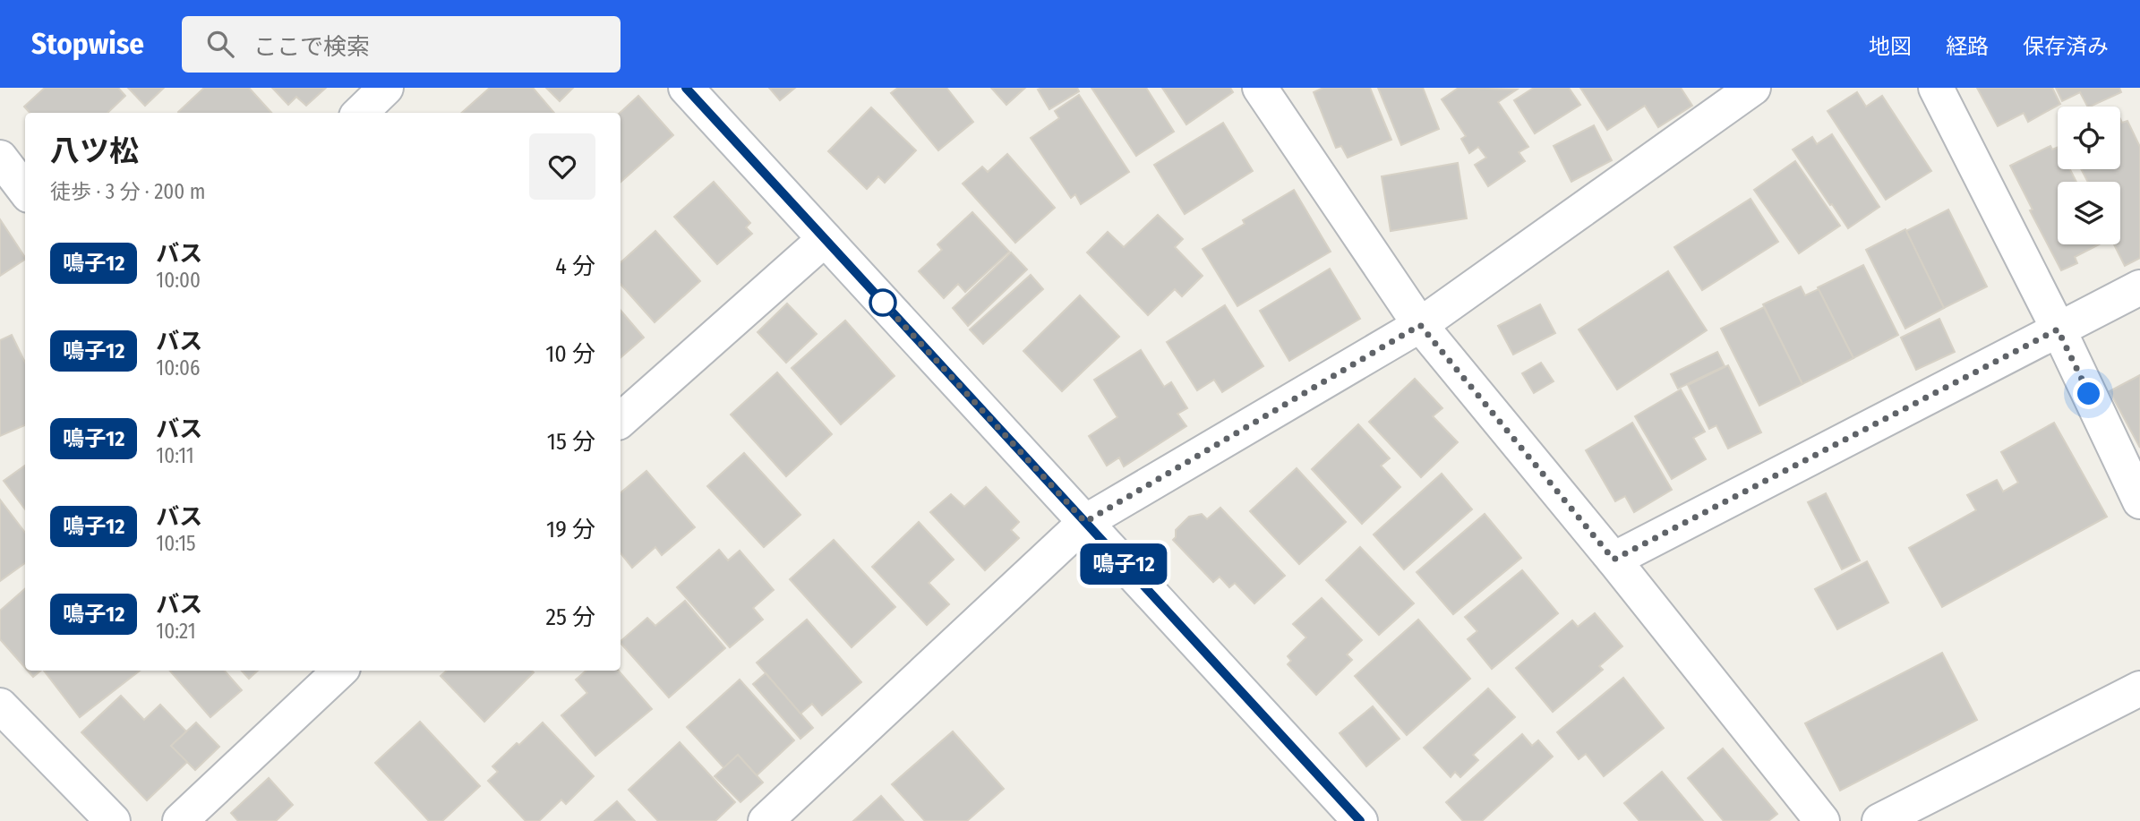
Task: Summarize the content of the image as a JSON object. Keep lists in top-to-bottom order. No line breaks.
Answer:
{"lines":["bus line 鳴子12"],"page":{"header":"Stopwise","search":"ここで検索","nav":["地図","経路","保存済み"],"on_map":"鳴子12","heading":["八ツ松","徒歩 · 3 分 · 200 m"],"list":[{"mark":"鳴子12","name":"バス","note":"10:00","value":"4 分"},{"mark":"鳴子12","name":"バス","note":"10:06","value":"10 分"},{"mark":"鳴子12","name":"バス","note":"10:11","value":"15 分"},{"mark":"鳴子12","name":"バス","note":"10:15","value":"19 分"},{"mark":"鳴子12","name":"バス","note":"10:21","value":"25 分"}]}}
